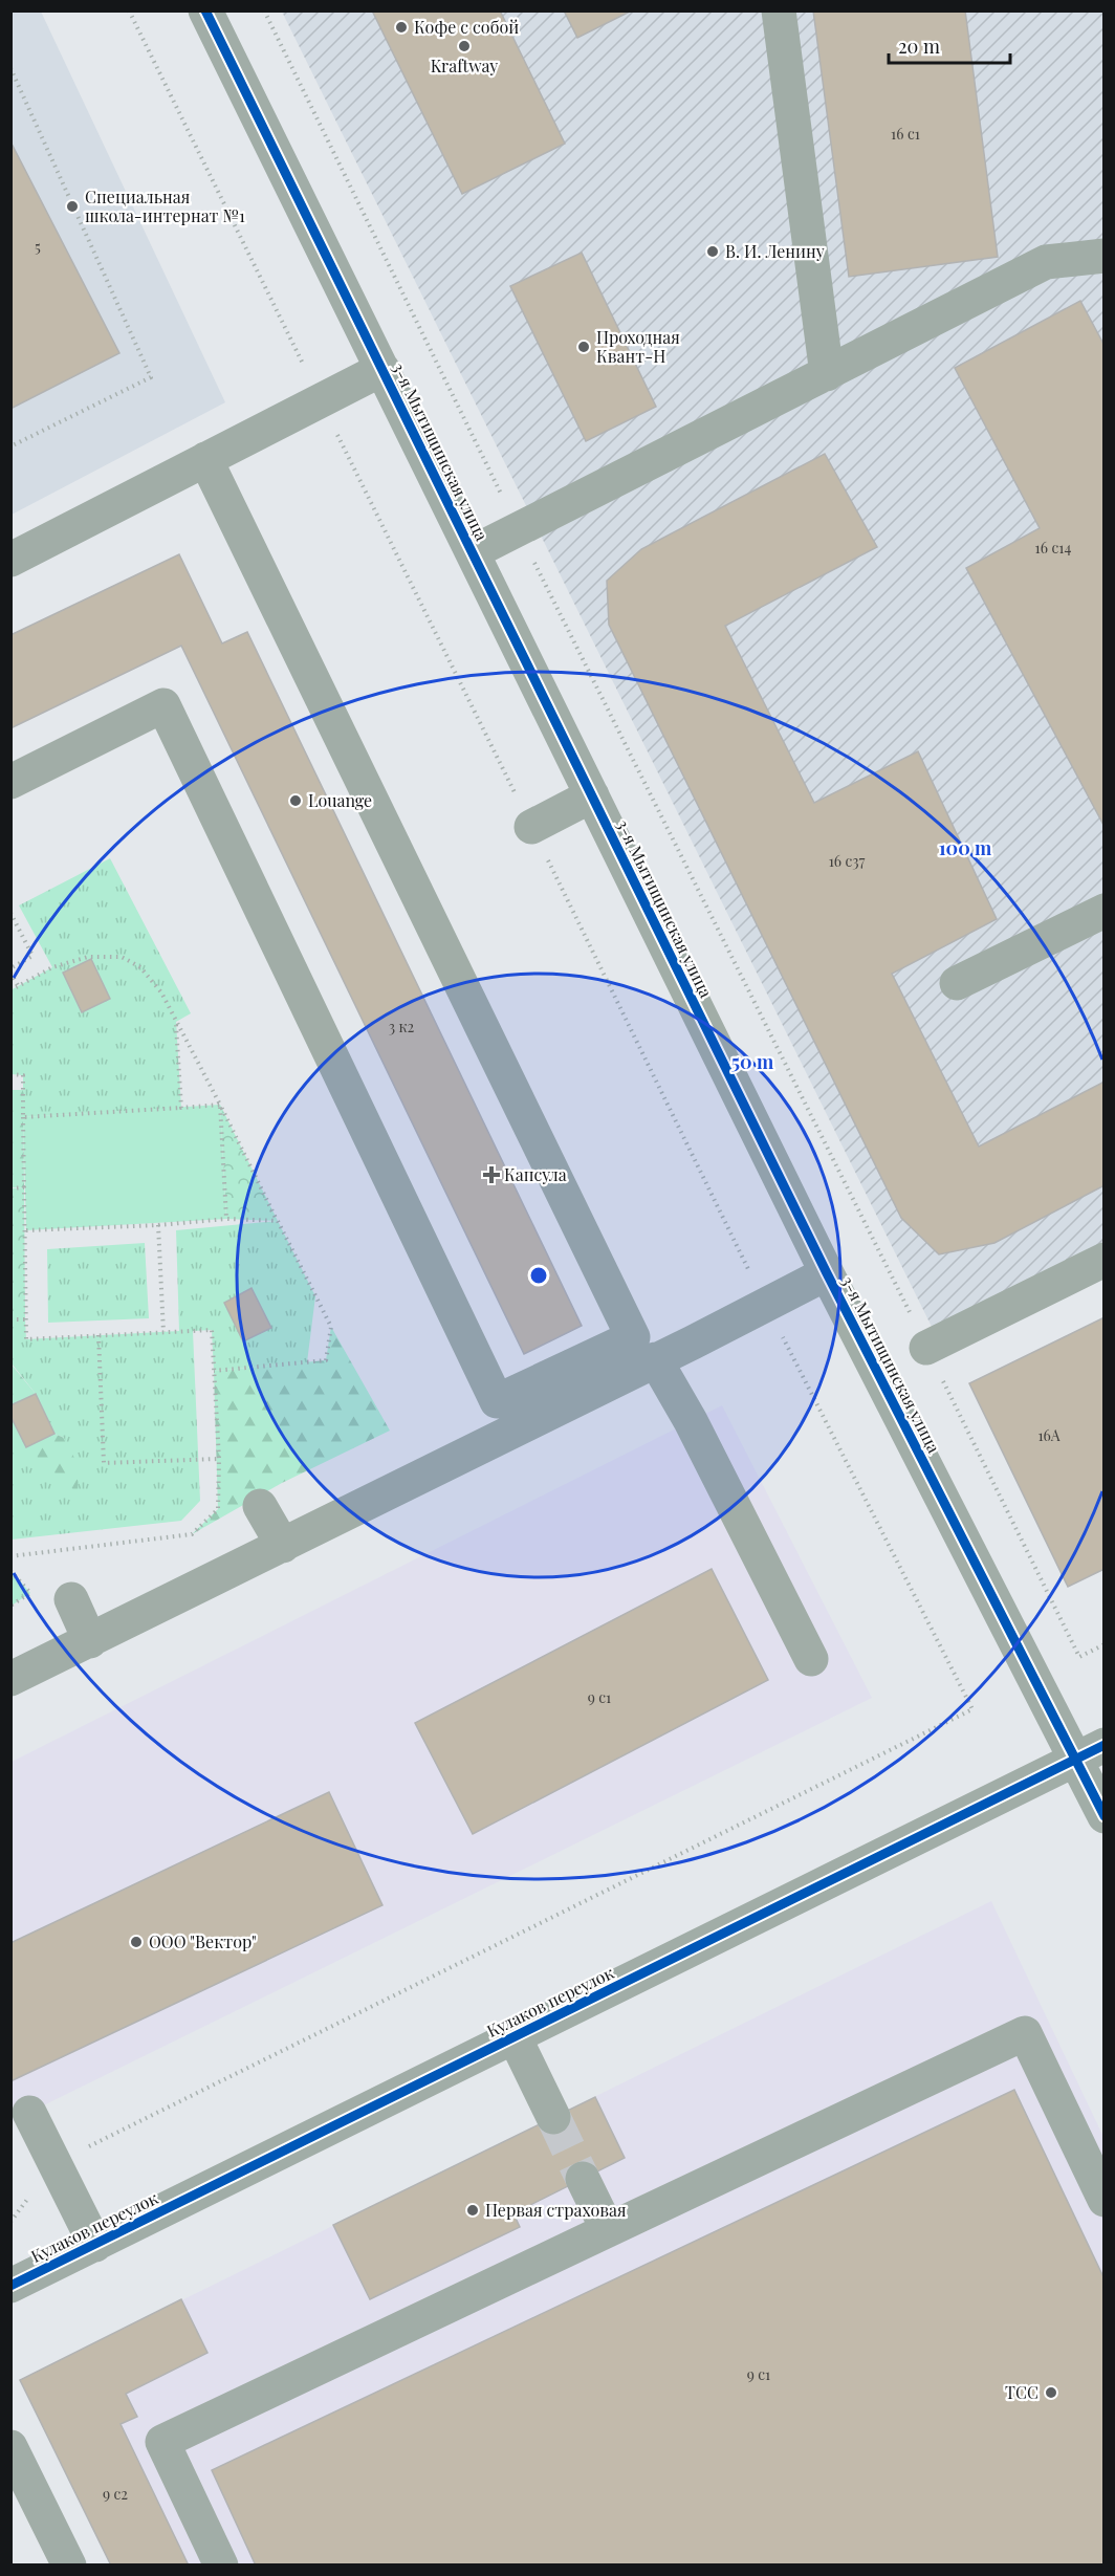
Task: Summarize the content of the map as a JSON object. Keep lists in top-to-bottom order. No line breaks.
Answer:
{"streets":{"street":["3-я Мытищинская улица","Кулаков переулок"]},"crossings":[["3-я Мытищинская улица","Кулаков переулок"]],"places":{"other":["Кофе с собой","Kraftway","Специальная школа-интернат №1","В. И. Ленину","Проходная Квант-Н","Louange","ООО \"Вектор\"","Первая страховая","TCC"],"health":["Капсула"]},"house_numbers":["16 с1","5","16 с14","16 с37","3 к2","16А","9 с1","9 с1","9 с2"],"scale_bar":"20 m","rings":["100 m","50 m"]}
